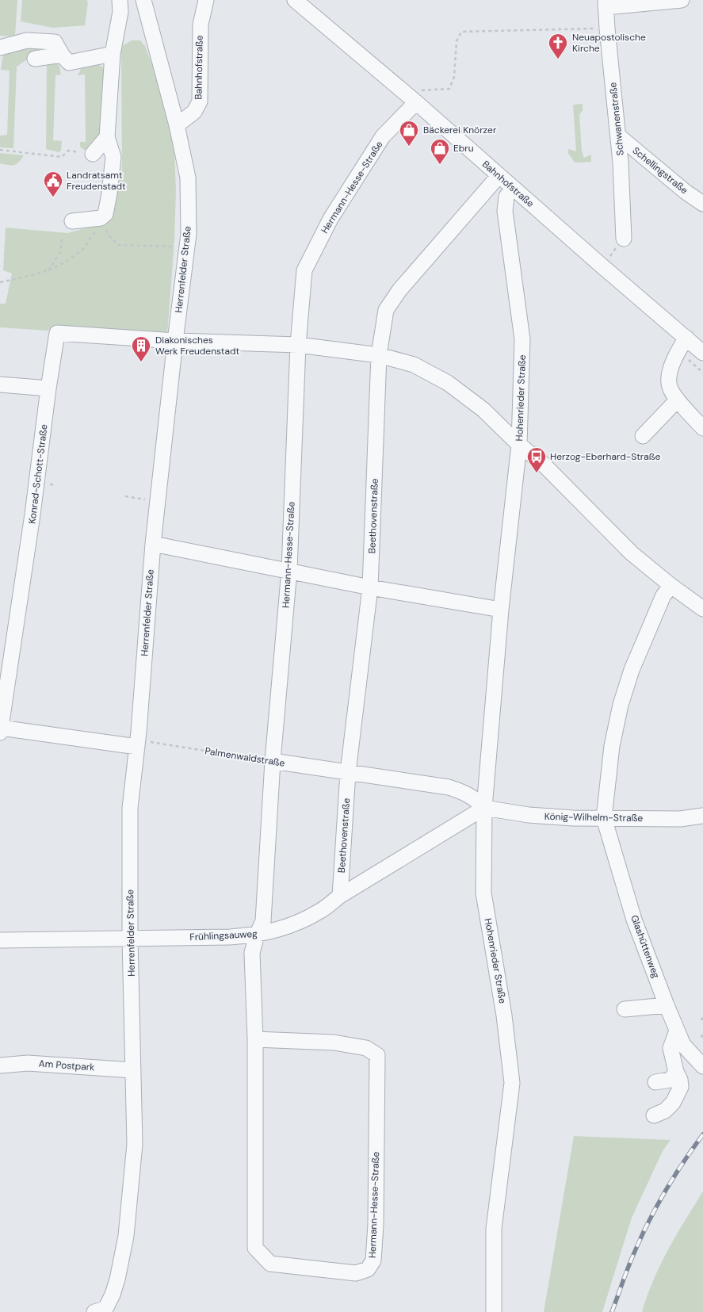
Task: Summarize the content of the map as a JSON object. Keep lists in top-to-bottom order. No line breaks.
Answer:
{"streets":{"street":["Bahnhofstraße","Schwanenstraße","Schellingstraße","Hermann-Hesse-Straße","Herrenfelder Straße","Hohenrieder Straße","Konrad-Schott-Straße","Beethovenstraße","Palmenwaldstraße","König-Wilhelm-Straße","Frühlingsauweg","Glashüttenweg","Am Postpark"]},"crossings":[["Bahnhofstraße","Hermann-Hesse-Straße"],["Bahnhofstraße","Herrenfelder Straße"],["Bahnhofstraße","Hohenrieder Straße"],["Bahnhofstraße","Beethovenstraße"],["Schwanenstraße","Schellingstraße"],["Hermann-Hesse-Straße","Palmenwaldstraße"],["Hermann-Hesse-Straße","Frühlingsauweg"],["Herrenfelder Straße","Konrad-Schott-Straße"],["Herrenfelder Straße","Palmenwaldstraße"],["Herrenfelder Straße","Frühlingsauweg"],["Herrenfelder Straße","Am Postpark"],["Hohenrieder Straße","Palmenwaldstraße"],["Hohenrieder Straße","König-Wilhelm-Straße"],["Hohenrieder Straße","Frühlingsauweg"],["Beethovenstraße","Palmenwaldstraße"],["Beethovenstraße","Frühlingsauweg"],["Palmenwaldstraße","König-Wilhelm-Straße"],["Palmenwaldstraße","Frühlingsauweg"],["König-Wilhelm-Straße","Frühlingsauweg"],["König-Wilhelm-Straße","Glashüttenweg"]],"places":{"church":["Neuapostolische Kirche"],"shop":["Bäckerei Knörzer","Ebru"],"public building":["Landratsamt Freudenstadt"],"building":["Diakonisches Werk Freudenstadt"],"bus stop":["Herzog-Eberhard-Straße"]}}
